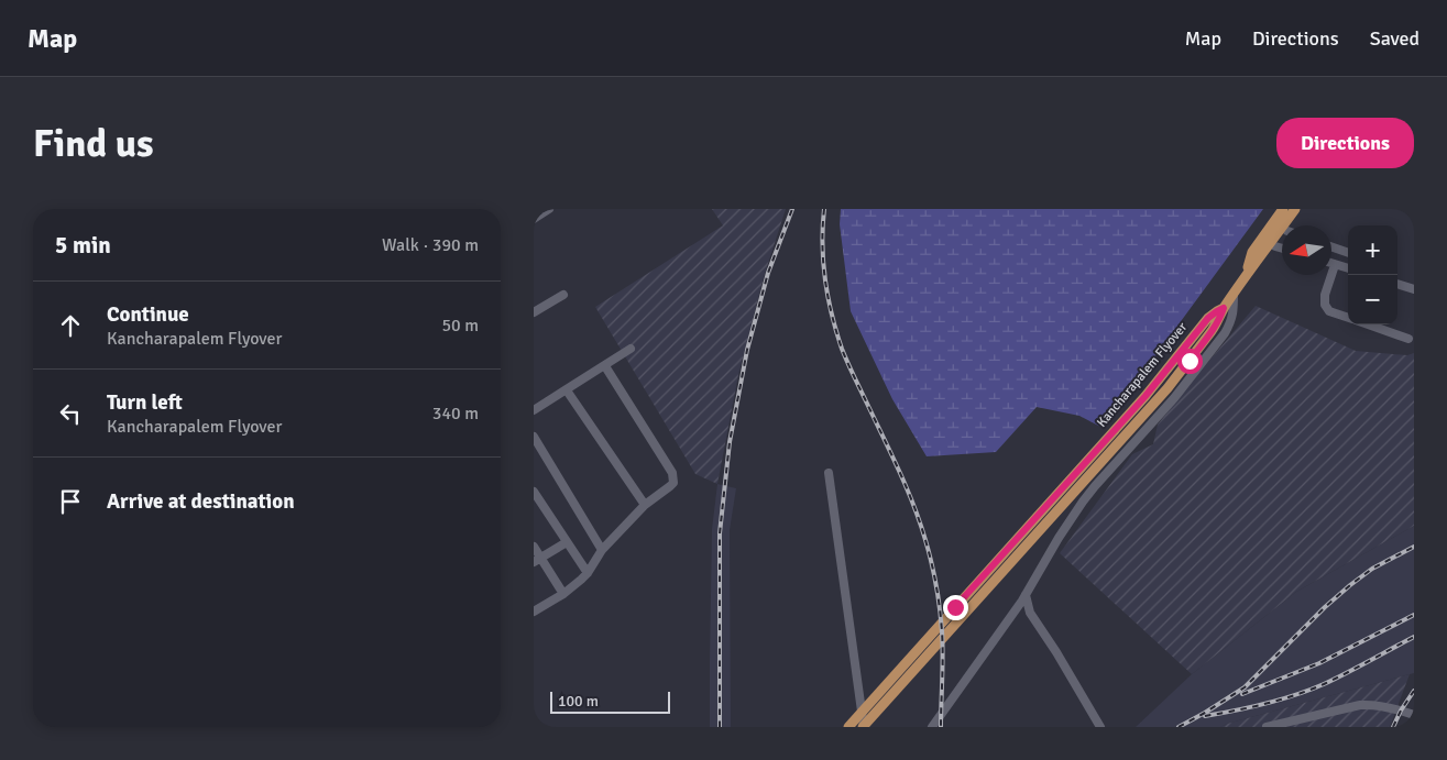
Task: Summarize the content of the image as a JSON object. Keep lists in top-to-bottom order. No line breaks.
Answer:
{"streets":{"main road":["Kancharapalem Flyover"]},"scale_bar":"100 m","north":"left","page":{"header":"Map","nav":["Map","Directions","Saved"],"buttons":"Directions","title":"Find us","heading":["5 min","Walk · 390 m"],"map_buttons":["+","−"],"list":[["Continue","Kancharapalem Flyover","50 m"],["Turn left","Kancharapalem Flyover","340 m"],"Arrive at destination"],"scale":"100 m"}}
